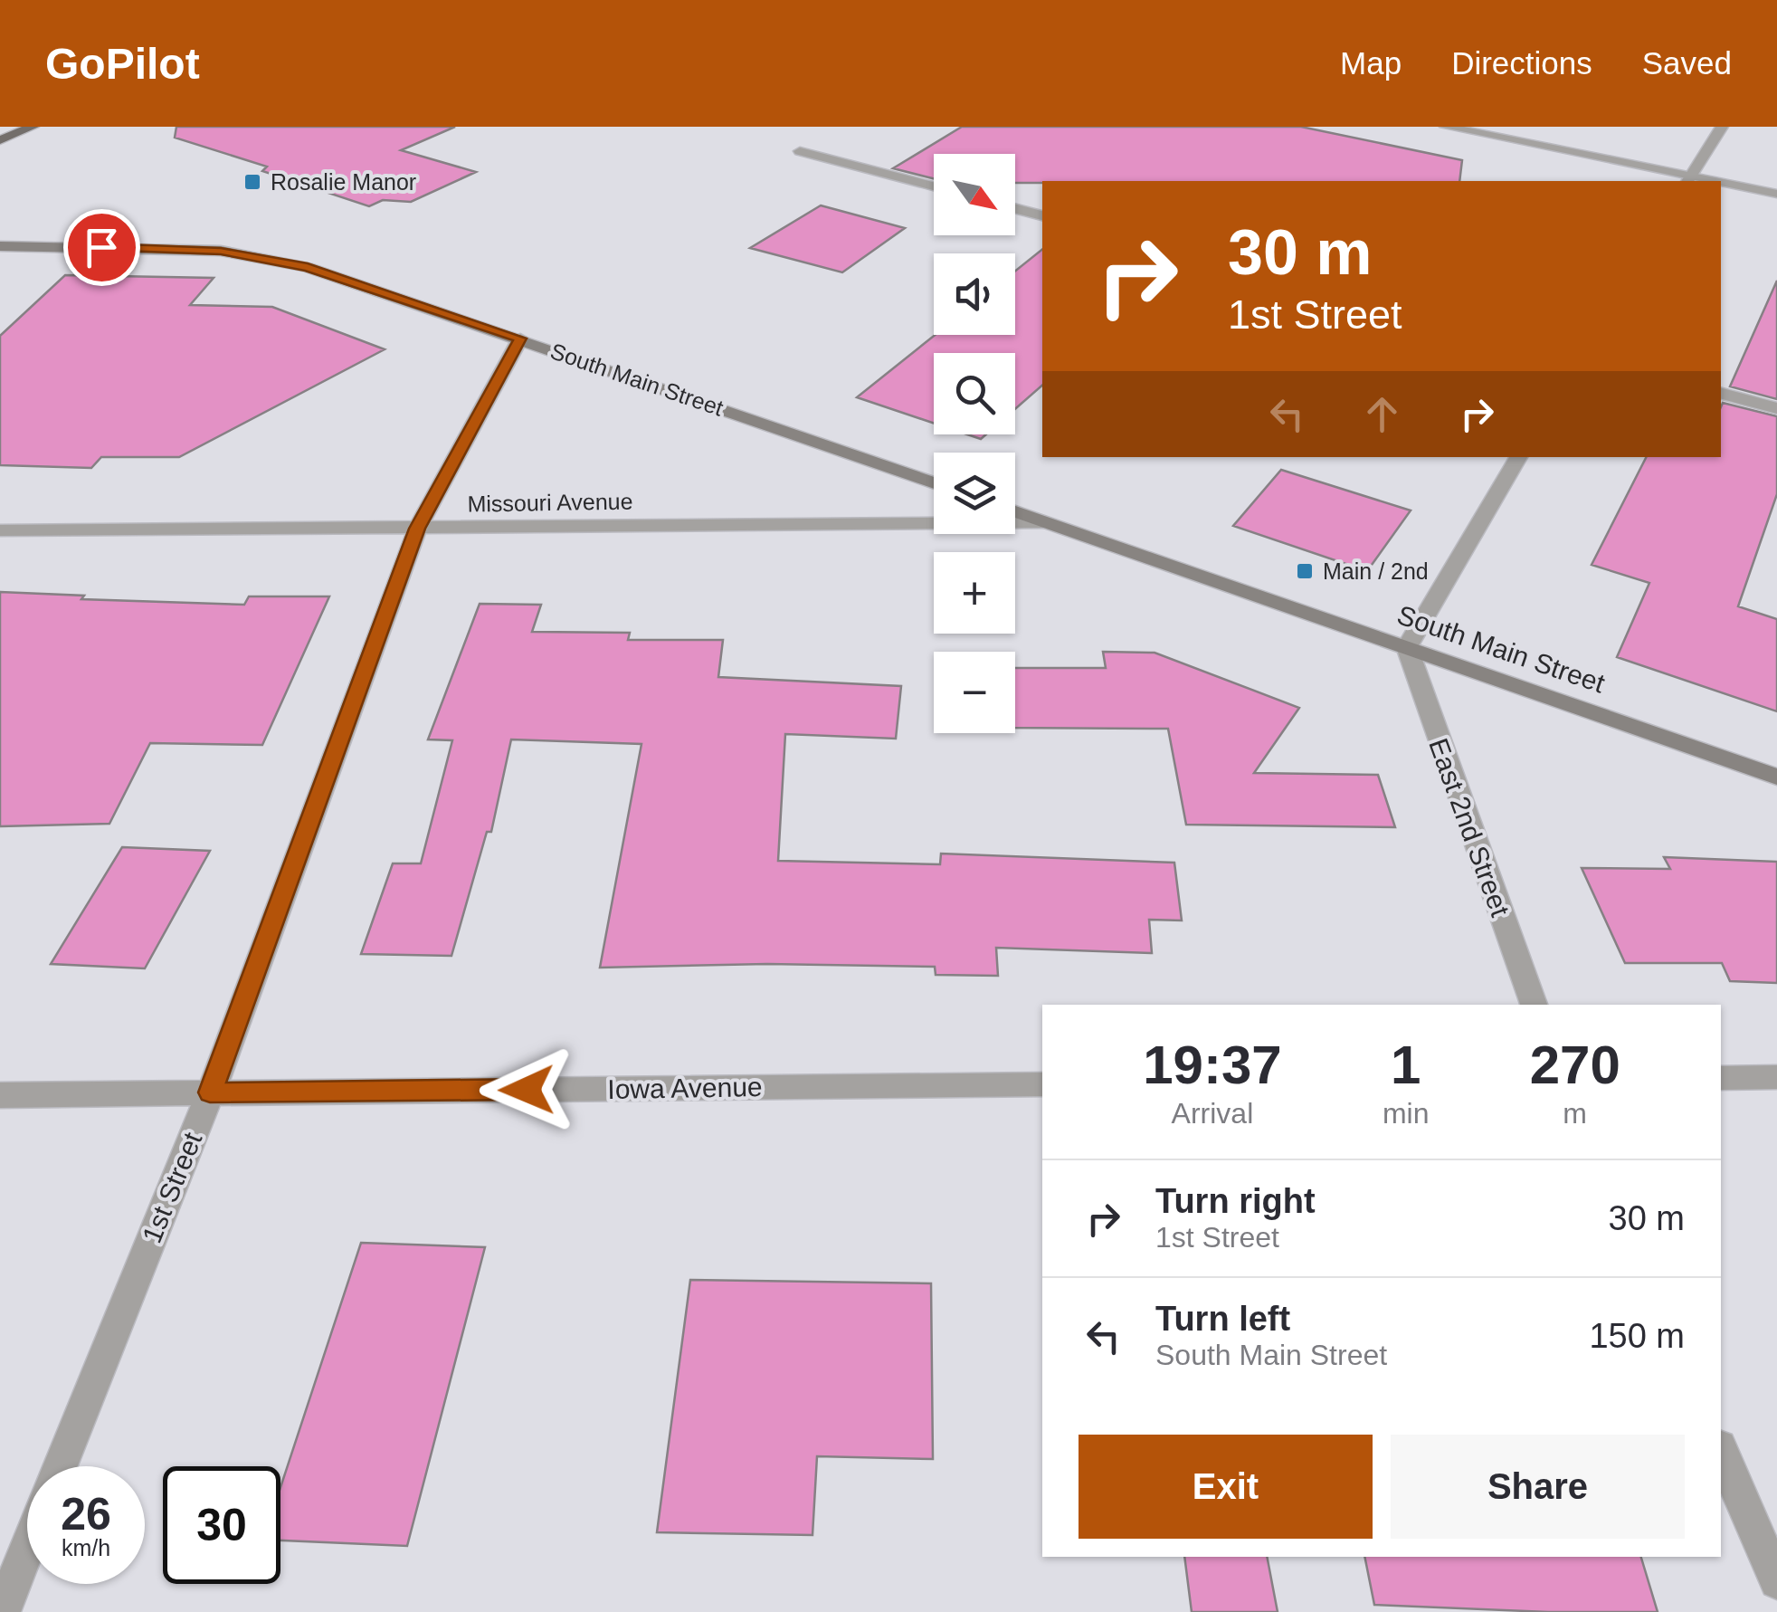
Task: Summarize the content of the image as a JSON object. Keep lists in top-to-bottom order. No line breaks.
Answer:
{"streets":{"main road":["South Main Street"],"street":["Missouri Avenue","East 2nd Street","Iowa Avenue","1st Street"]},"crossings":[["South Main Street","Missouri Avenue"],["South Main Street","East 2nd Street"],["South Main Street","1st Street"],["Missouri Avenue","1st Street"],["Iowa Avenue","1st Street"]],"places":{"transit":["Rosalie Manor","Main / 2nd"]},"north":"bottom right","page":{"header":"GoPilot","nav":["Map","Directions","Saved"],"map_buttons":["+","−"],"turn":["30 m","1st Street"],"eta":["19:37","Arrival","1","min","270","m"],"list":[{"name":"Turn right","note":"1st Street","value":"30 m"},{"name":"Turn left","note":"South Main Street","value":"150 m"}],"buttons":["Exit","Share"],"speed":"26 km/h","limit":"30"}}
